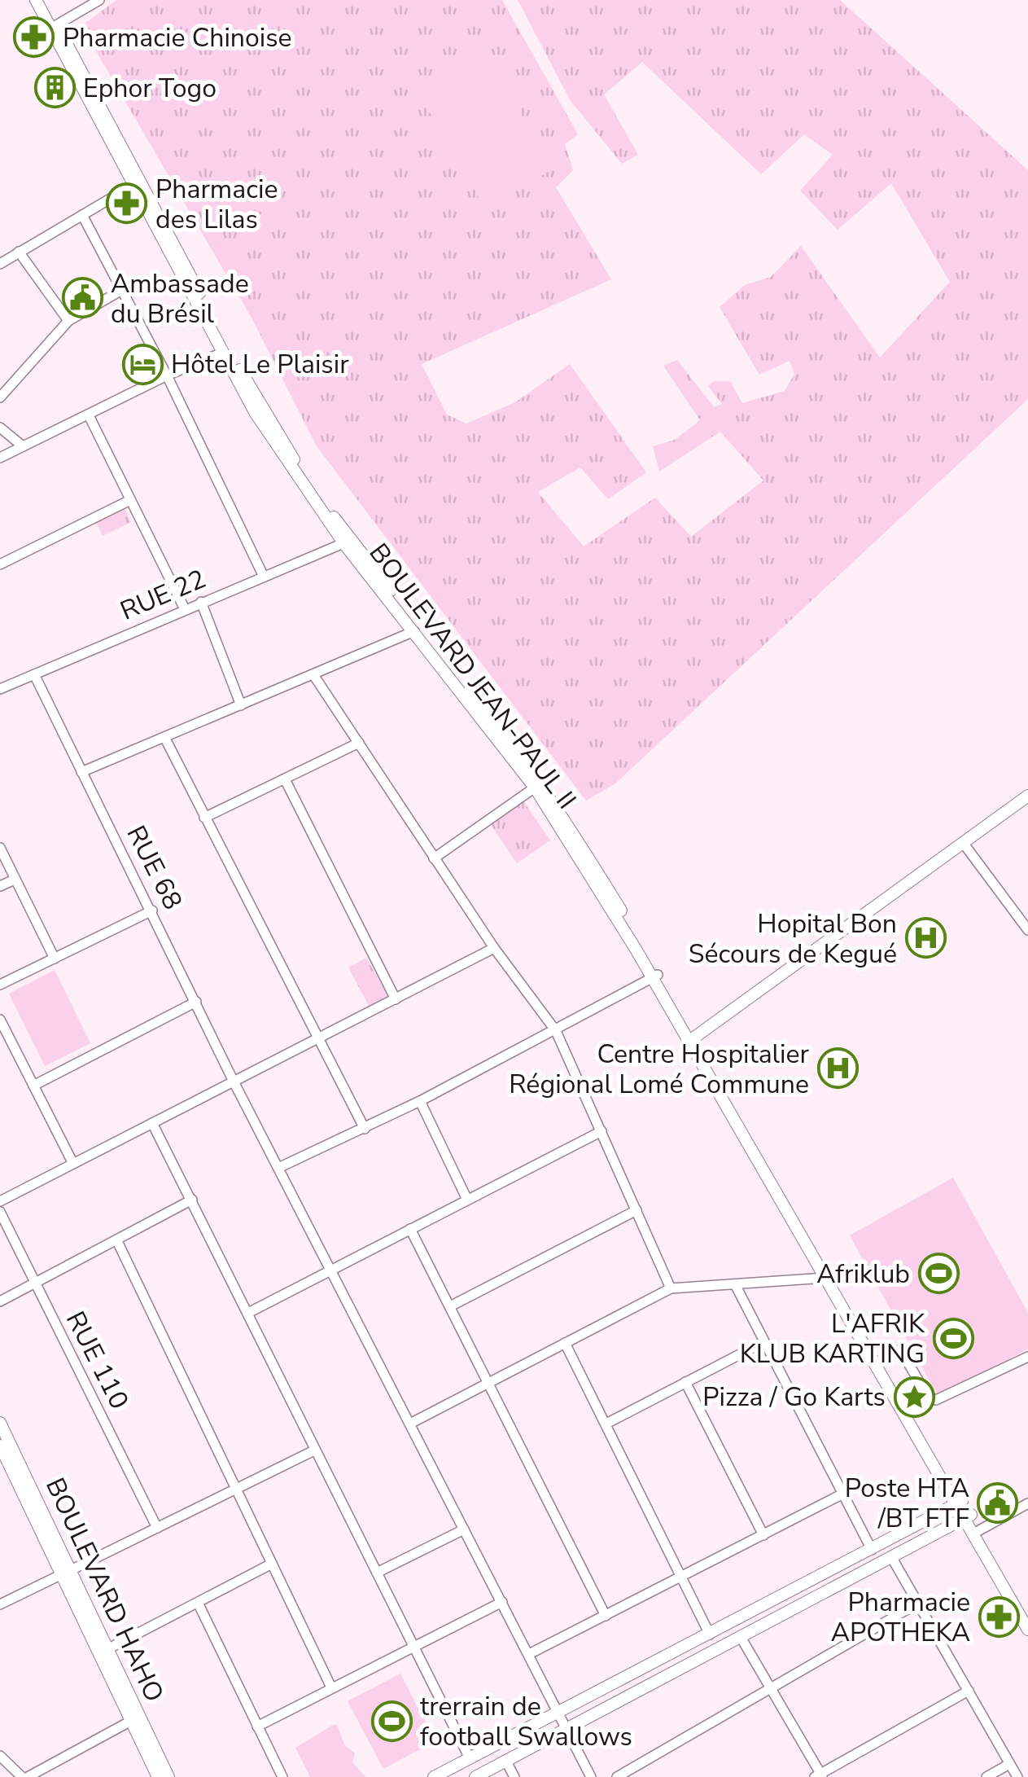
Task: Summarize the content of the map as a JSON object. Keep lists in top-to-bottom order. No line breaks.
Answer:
{"streets":{"main road":["BOULEVARD JEAN-PAUL II","BOULEVARD HAHO"],"street":["RUE 22","RUE 68","RUE 110"]},"crossings":[["RUE 22","BOULEVARD JEAN-PAUL II"],["RUE 22","RUE 68"]],"places":{"pharmacy":["Pharmacie Chinoise","Pharmacie des Lilas","Pharmacie APOTHEKA"],"building":["Ephor Togo"],"public building":["Ambassade du Brésil","Poste HTA /BT FTF"],"hotel":["Hôtel Le Plaisir"],"hospital":["Hopital Bon Sécours de Kegué","Centre Hospitalier Régional Lomé Commune"],"sports":["Afriklub","L'AFRIK KLUB KARTING","trerrain de football Swallows"],"place":["Pizza / Go Karts"]}}
